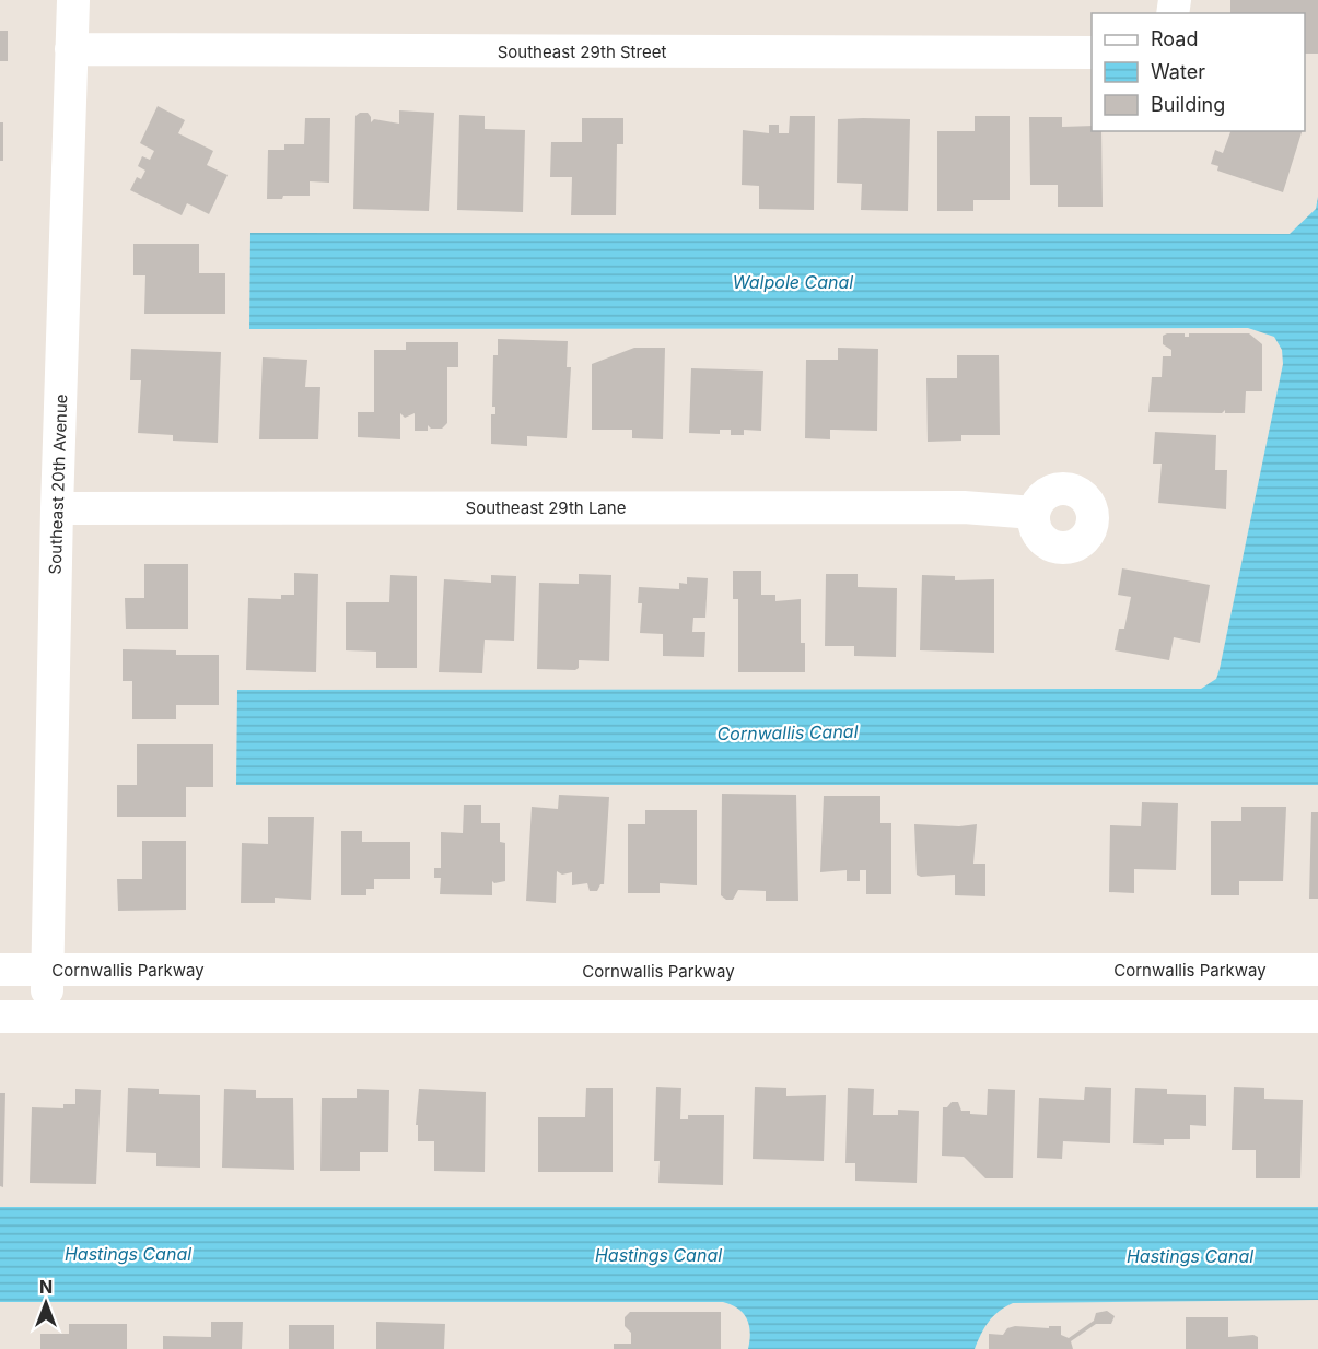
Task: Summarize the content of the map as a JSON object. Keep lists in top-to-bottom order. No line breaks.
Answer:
{"streets":{"street":["Southeast 29th Street","Southeast 20th Avenue","Southeast 29th Lane","Cornwallis Parkway"]},"crossings":[["Southeast 29th Street","Southeast 20th Avenue"],["Southeast 20th Avenue","Southeast 29th Lane"],["Southeast 20th Avenue","Cornwallis Parkway"]],"water":["Walpole Canal","Cornwallis Canal","Hastings Canal"],"legend":["Road","Water","Building"],"north":"top"}
